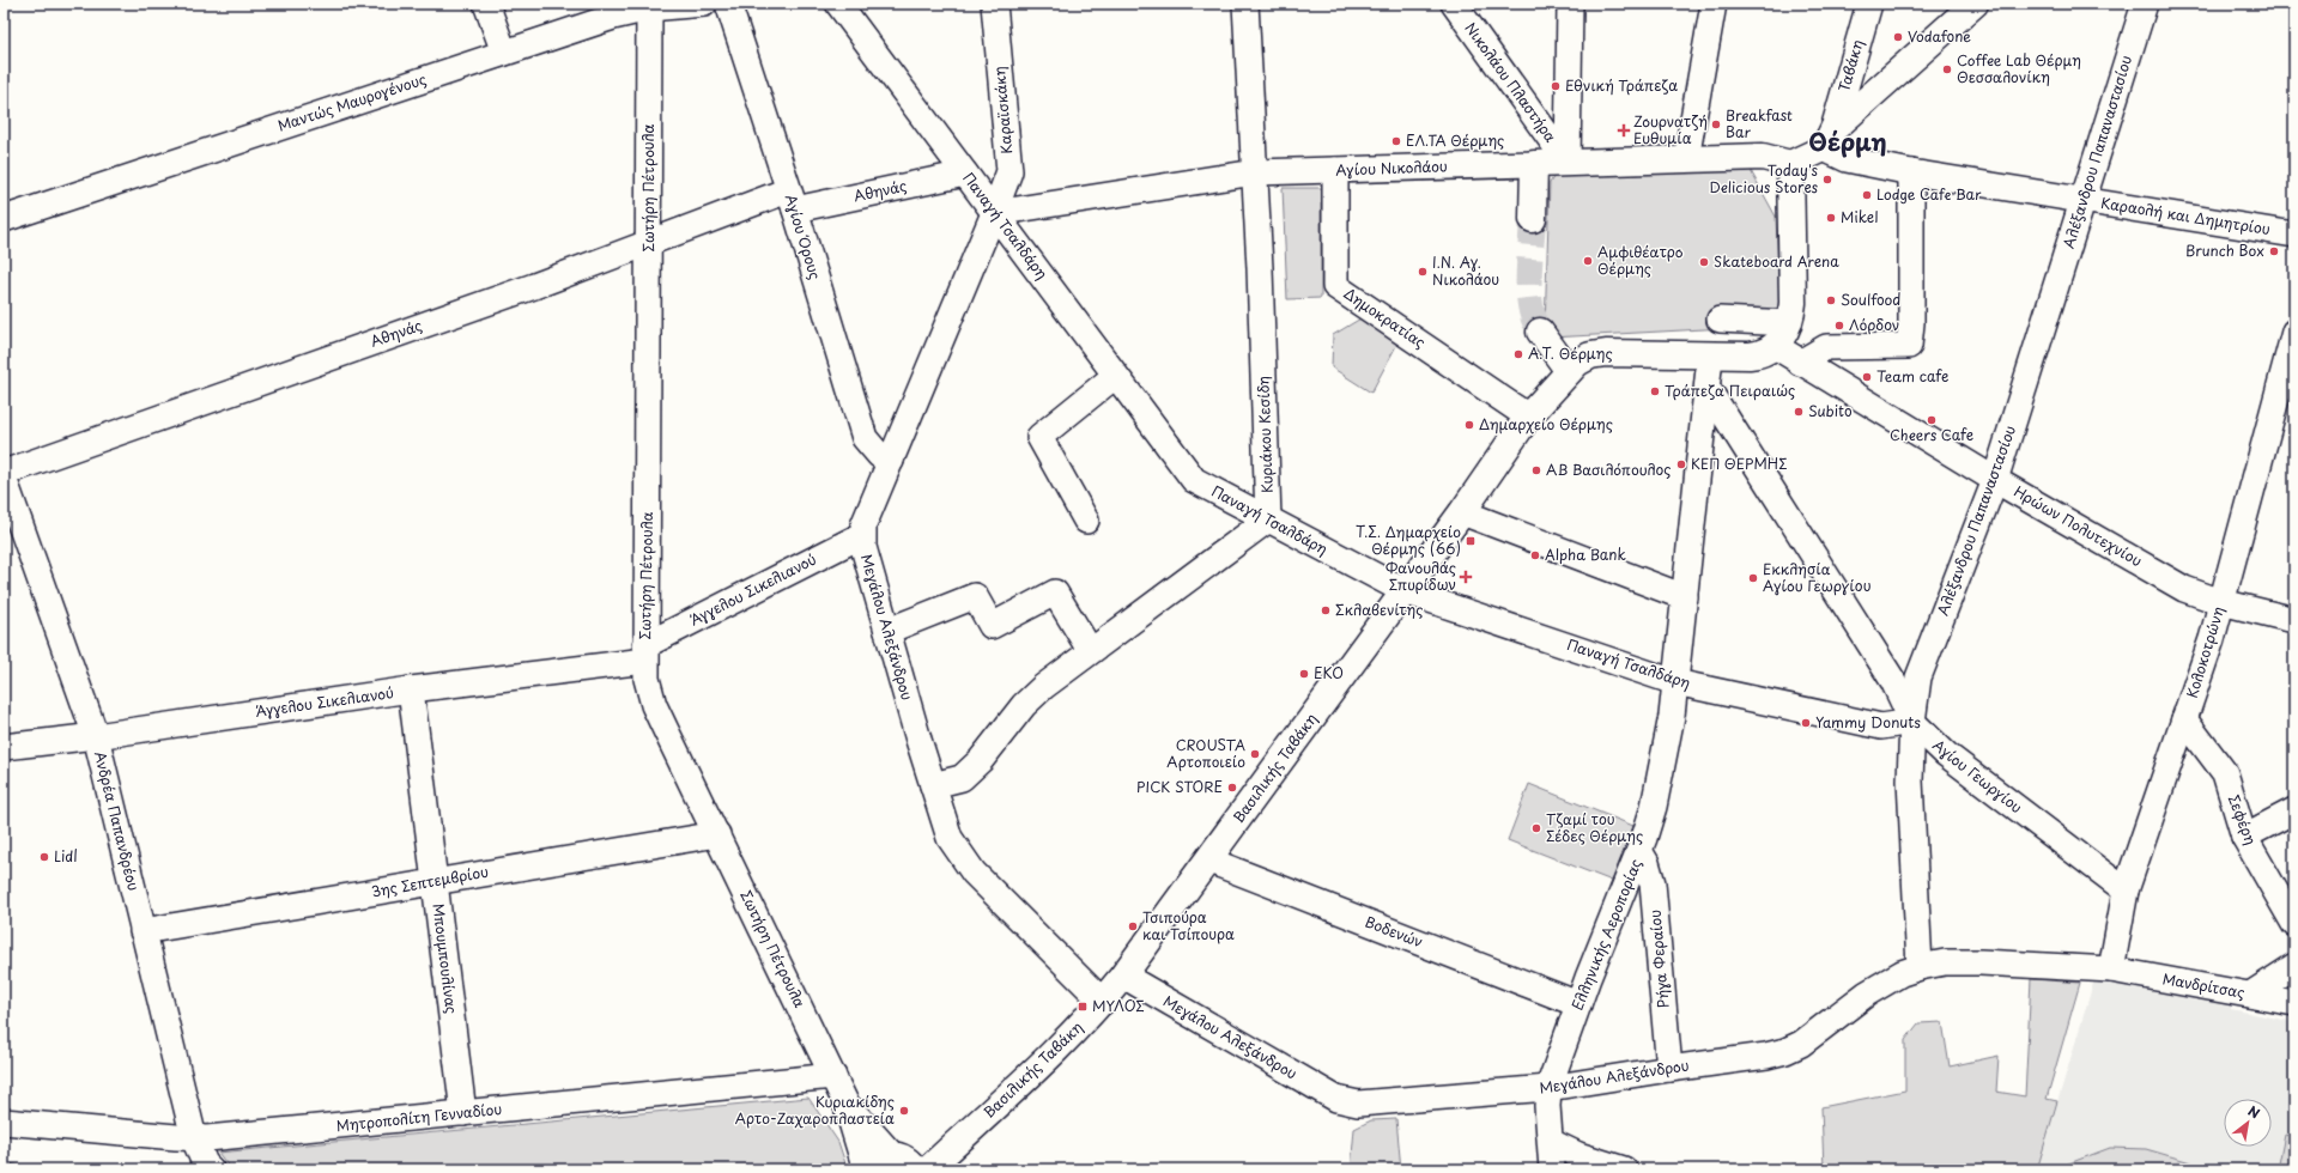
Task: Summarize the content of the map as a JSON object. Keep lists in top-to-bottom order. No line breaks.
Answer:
{"streets":{"main road":["Αγίου Νικολάου","Βασιλικής Ταβάκη"],"street":["Ταβάκη","Νικολάου Πλαστήρα","Μαντώς Μαυρογένους","Καραϊσκάκη","Αλέξανδρου Παπαναστασίου","Σωτήρη Πέτρουλα","Αθηνάς","Καραολή και Δημητρίου","Παναγή Τσαλδάρη","Αγίου Όρους","Δημοκρατίας","Κυριάκου Κεσίδη","Ηρώων Πολυτεχνίου","Άγγελου Σικελιανού","Μεγάλου Αλεξάνδρου","Κολοκοτρώνη","Αγίου Γεωργίου","Σεφέρη","Ανδρέα Παπανδρέου","3ης Σεπτεμβρίου","Βοδενών","Ελληνικής Αεροπορίας","Μπουμπουλίνας","Ρήγα Φεραίου","Μανδρίτσας","Μητροπολίτη Γενναδίου"]},"crossings":[["Ταβάκη","Καραολή και Δημητρίου"],["Νικολάου Πλαστήρα","Αγίου Νικολάου"],["Μαντώς Μαυρογένους","Σωτήρη Πέτρουλα"],["Καραϊσκάκη","Αγίου Νικολάου"],["Καραϊσκάκη","Παναγή Τσαλδάρη"],["Καραϊσκάκη","Μεγάλου Αλεξάνδρου"],["Αλέξανδρου Παπαναστασίου","Καραολή και Δημητρίου"],["Αλέξανδρου Παπαναστασίου","Παναγή Τσαλδάρη"],["Αλέξανδρου Παπαναστασίου","Ηρώων Πολυτεχνίου"],["Αλέξανδρου Παπαναστασίου","Μεγάλου Αλεξάνδρου"],["Αλέξανδρου Παπαναστασίου","Αγίου Γεωργίου"],["Αγίου Νικολάου","Παναγή Τσαλδάρη"],["Αγίου Νικολάου","Δημοκρατίας"],["Αγίου Νικολάου","Κυριάκου Κεσίδη"],["Αγίου Νικολάου","Μεγάλου Αλεξάνδρου"],["Σωτήρη Πέτρουλα","Αθηνάς"],["Σωτήρη Πέτρουλα","Άγγελου Σικελιανού"],["Σωτήρη Πέτρουλα","Βασιλικής Ταβάκη"],["Σωτήρη Πέτρουλα","3ης Σεπτεμβρίου"],["Σωτήρη Πέτρουλα","Μητροπολίτη Γενναδίου"],["Αθηνάς","Παναγή Τσαλδάρη"],["Αθηνάς","Αγίου Όρους"],["Παναγή Τσαλδάρη","Κυριάκου Κεσίδη"],["Παναγή Τσαλδάρη","Μεγάλου Αλεξάνδρου"],["Παναγή Τσαλδάρη","Βασιλικής Ταβάκη"],["Παναγή Τσαλδάρη","Αγίου Γεωργίου"],["Παναγή Τσαλδάρη","Ελληνικής Αεροπορίας"],["Αγίου Όρους","Μεγάλου Αλεξάνδρου"],["Δημοκρατίας","Βασιλικής Ταβάκη"],["Ηρώων Πολυτεχνίου","Κολοκοτρώνη"],["Ηρώων Πολυτεχνίου","Βασιλικής Ταβάκη"],["Άγγελου Σικελιανού","Μεγάλου Αλεξάνδρου"],["Άγγελου Σικελιανού","Ανδρέα Παπανδρέου"],["Άγγελου Σικελιανού","Μπουμπουλίνας"],["Μεγάλου Αλεξάνδρου","Κολοκοτρώνη"],["Μεγάλου Αλεξάνδρου","Βασιλικής Ταβάκη"],["Μεγάλου Αλεξάνδρου","Ελληνικής Αεροπορίας"],["Μεγάλου Αλεξάνδρου","Ρήγα Φεραίου"],["Μεγάλου Αλεξάνδρου","Μανδρίτσας"],["Κολοκοτρώνη","Αγίου Γεωργίου"],["Κολοκοτρώνη","Σεφέρη"],["Κολοκοτρώνη","Μανδρίτσας"],["Βασιλικής Ταβάκη","Βοδενών"],["Βασιλικής Ταβάκη","Ελληνικής Αεροπορίας"],["Αγίου Γεωργίου","Ελληνικής Αεροπορίας"],["Ανδρέα Παπανδρέου","3ης Σεπτεμβρίου"],["Ανδρέα Παπανδρέου","Μητροπολίτη Γενναδίου"],["3ης Σεπτεμβρίου","Μπουμπουλίνας"],["Βοδενών","Ελληνικής Αεροπορίας"],["Ελληνικής Αεροπορίας","Ρήγα Φεραίου"],["Μπουμπουλίνας","Μητροπολίτη Γενναδίου"]],"districts":["Θέρμη"],"places":{"other":["Vodafone","Coffee Lab Θέρμη Θεσσαλονίκη","Εθνική Τράπεζα","Breakfast Bar","ΕΛ.ΤΑ Θέρμης","Today's Delicious Stores","Lodge Cafe Bar","Mikel","Brunch Box","Αμφιθέατρο Θέρμης","Skateboard Arena","Ι.Ν. Αγ. Νικολάου","Soulfood","Λόρδον","Α.Τ. Θέρμης","Team cafe","Τράπεζα Πειραιώς","Subito","Cheers Cafe","Δημαρχείο Θέρμης","ΚΕΠ ΘΕΡΜΗΣ","ΑΒ Βασιλόπουλος","Alpha Bank","Εκκλησία Αγίου Γεωργίου","Σκλαβενίτης","EKO","Yammy Donuts","CROUSTA Αρτοποιείο","PICK STORE","Τζαμί του Σέδες Θέρμης","Lidl","Τσιπούρα και Τσίπουρα","Κυριακίδης Αρτο-Ζαχαροπλαστεία"],"health":["Ζουρνατζή Ευθυμία","Φανουλάς Σπυρίδων"],"transit":["Τ.Σ. Δημαρχείο Θέρμης (66)","ΜΥΛΟΣ"]},"north":"top right"}
